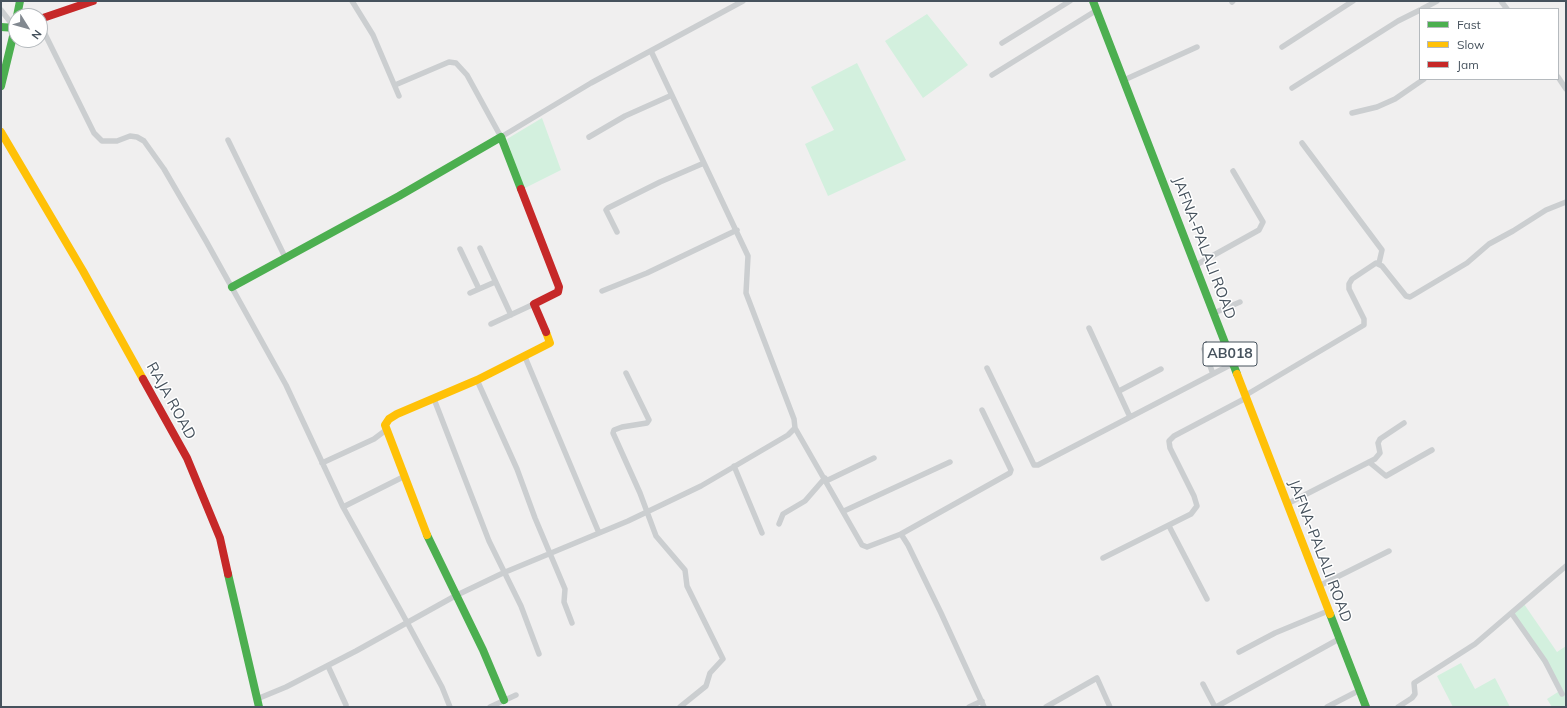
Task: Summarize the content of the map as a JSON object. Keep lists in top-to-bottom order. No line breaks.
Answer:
{"streets":{"street":["JAFNA-PALALI ROAD","AB018","RAJA ROAD"]},"legend":["Fast","Slow","Jam"],"north":"bottom right"}
